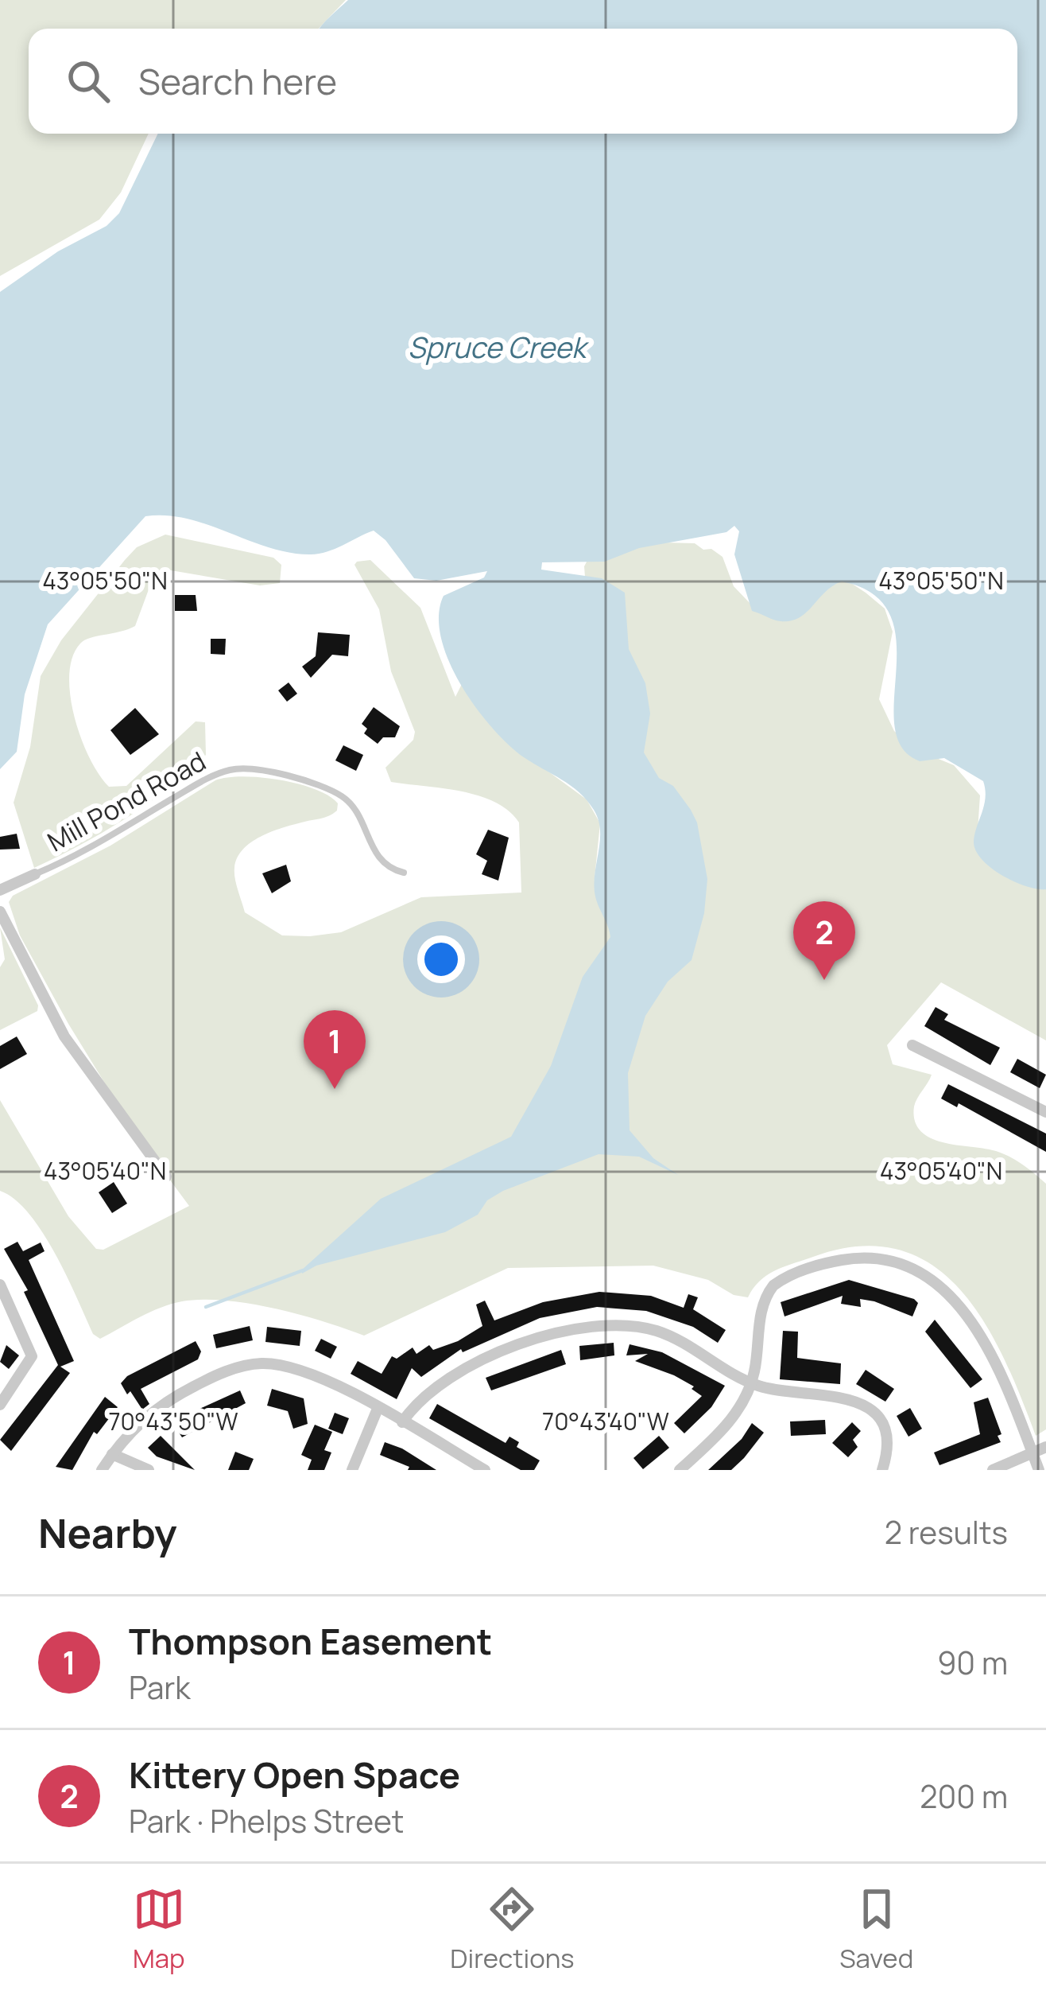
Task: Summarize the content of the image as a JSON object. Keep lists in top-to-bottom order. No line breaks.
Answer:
{"streets":{"street":["Mill Pond Road"]},"water":["Spruce Creek"],"page":{"search":"Search here","pins":["2","1"],"heading":["Nearby","2 results"],"list":[{"mark":"1","name":"Thompson Easement","note":"Park","value":"90 m"},{"mark":"2","name":"Kittery Open Space","note":"Park · Phelps Street","value":"200 m"}],"nav":["Map","Directions","Saved"]},"coordinates":["43°05'50\"N","43°05'40\"N","70°43'50\"W","70°43'40\"W"]}
